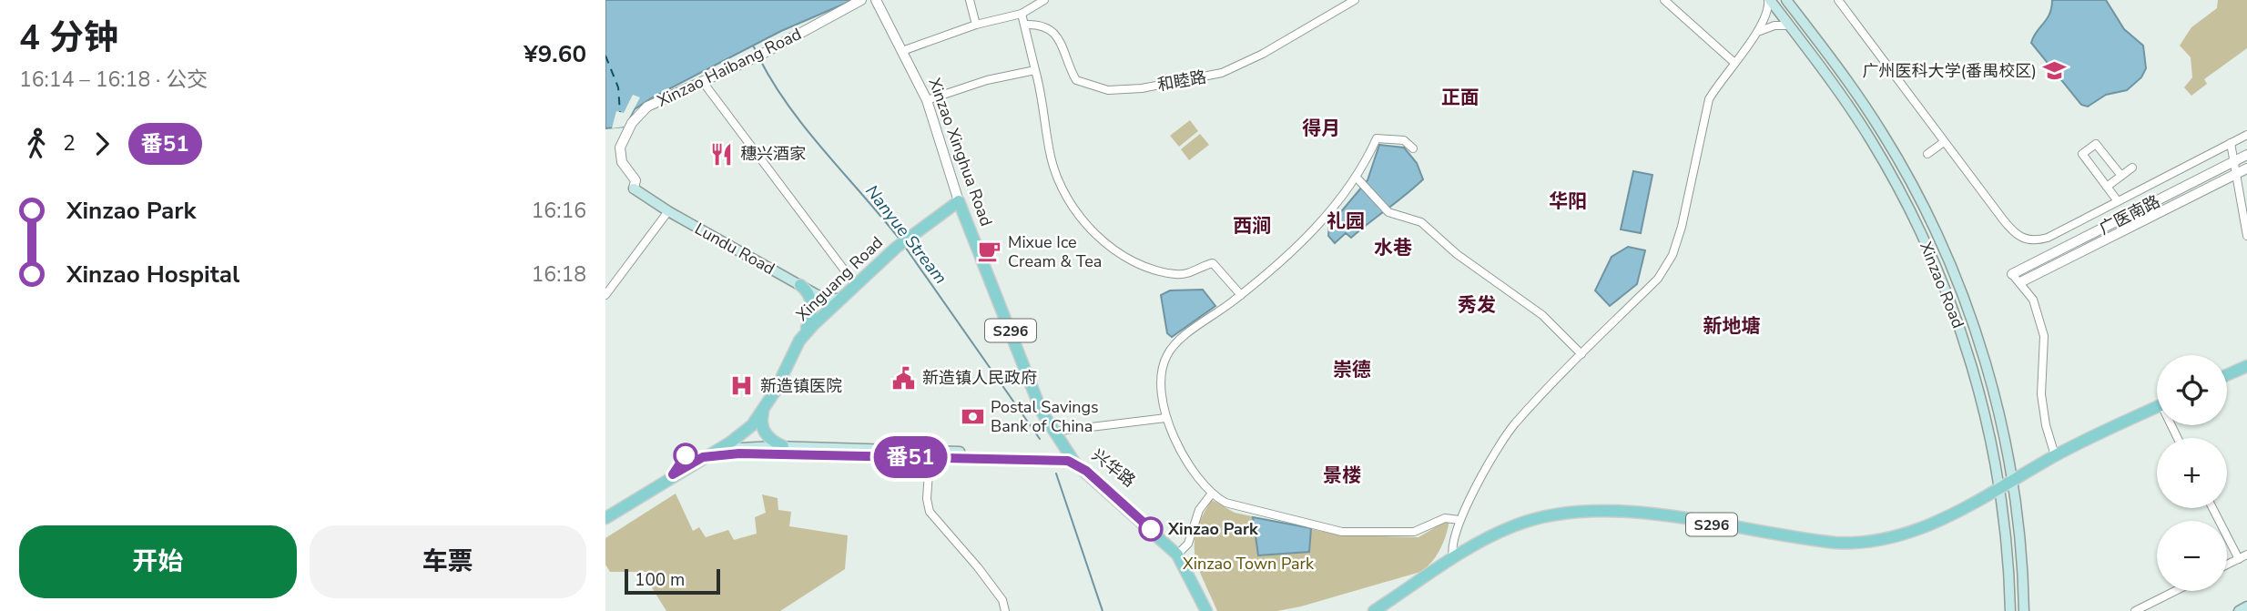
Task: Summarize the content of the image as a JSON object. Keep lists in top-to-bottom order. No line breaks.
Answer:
{"streets":{"main road":["Xinzao Xinghua Road","Lundu Road","Xinguang Road","Xinzao Road","S296","兴华路"],"street":["Xinzao Haibang Road","和睦路","广医南路"]},"crossings":[["Xinzao Haibang Road","Lundu Road"],["Xinzao Xinghua Road","Xinguang Road"],["Xinzao Xinghua Road","兴华路"],["Lundu Road","Xinguang Road"],["Xinzao Road","S296"]],"districts":["正面","得月","华阳","礼园","西涧","水巷","秀发","新地塘","崇德","景楼"],"water":["Nanyue Stream"],"parks":["Xinzao Town Park"],"places":{"school or university":["广州医科大学(番禺校区)"],"restaurant":["穗兴酒家"],"cafe":["Mixue Ice Cream & Tea"],"public building":["新造镇人民政府"],"hospital":["新造镇医院"],"bank":["Postal Savings Bank of China"],"other":["Xinzao Park"]},"lines":["bus line 番51"],"scale_bar":"100 m","page":{"heading":["4 分钟","16:14 – 16:18 · 公交","¥9.60"],"on_map":"番51","legs":["2","番51"],"list":[{"name":"Xinzao Park","value":"16:16"},{"name":"Xinzao Hospital","value":"16:18"}],"map_buttons":["+","−"],"buttons":["开始","车票"],"scale":"100 m"}}
